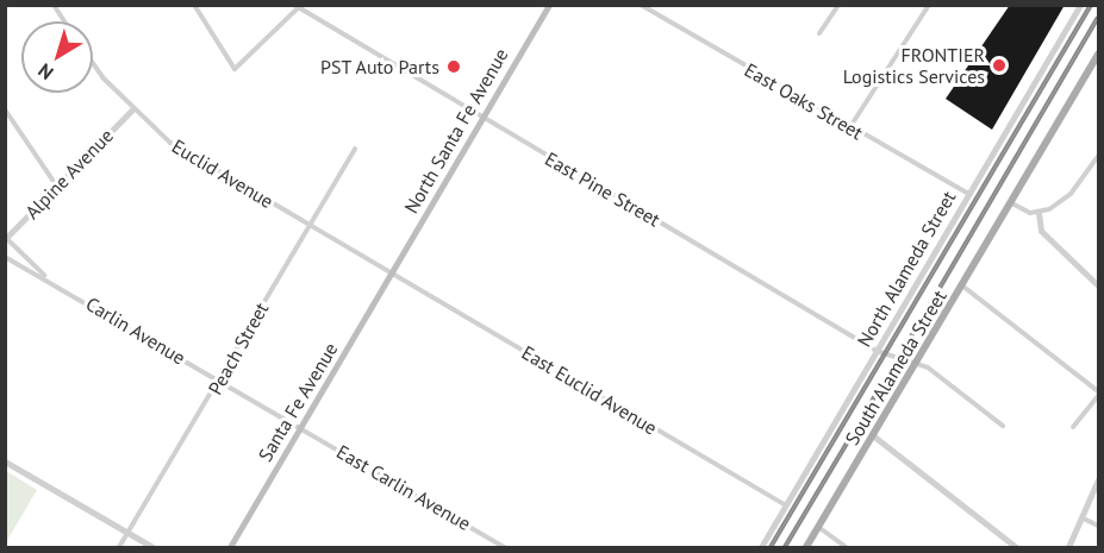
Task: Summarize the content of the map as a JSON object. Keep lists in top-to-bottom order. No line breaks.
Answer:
{"streets":{"main road":["North Santa Fe Avenue","South Alameda Street","Santa Fe Avenue"],"street":["East Oaks Street","Alpine Avenue","Euclid Avenue","East Pine Street","North Alameda Street","Carlin Avenue","Peach Street","East Euclid Avenue","East Carlin Avenue"]},"crossings":[["East Oaks Street","North Alameda Street"],["North Santa Fe Avenue","Euclid Avenue"],["North Santa Fe Avenue","East Pine Street"],["North Santa Fe Avenue","East Euclid Avenue"],["North Santa Fe Avenue","Santa Fe Avenue"],["Alpine Avenue","Euclid Avenue"],["Euclid Avenue","Peach Street"],["Euclid Avenue","East Euclid Avenue"],["Euclid Avenue","Santa Fe Avenue"],["East Pine Street","North Alameda Street"],["East Pine Street","South Alameda Street"],["North Alameda Street","East Euclid Avenue"],["Carlin Avenue","Peach Street"],["Carlin Avenue","Santa Fe Avenue"],["Carlin Avenue","East Carlin Avenue"],["East Euclid Avenue","Santa Fe Avenue"],["Santa Fe Avenue","East Carlin Avenue"]],"places":["FRONTIER Logistics Services","PST Auto Parts"],"north":"bottom left"}
